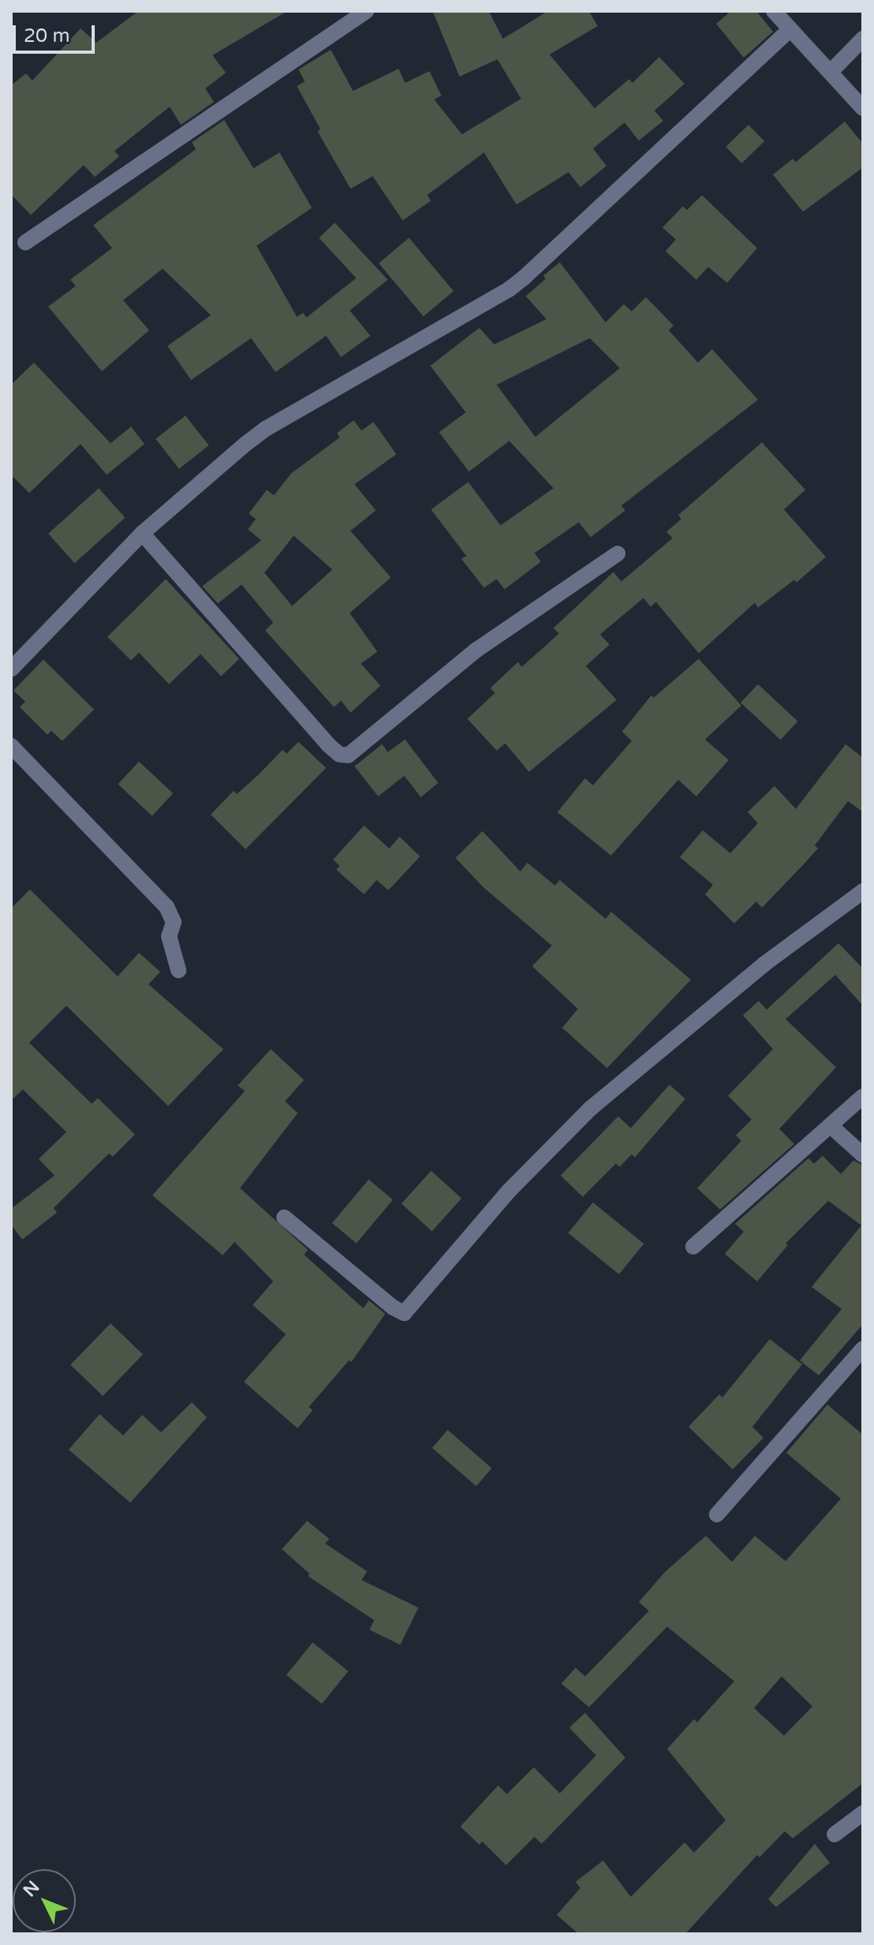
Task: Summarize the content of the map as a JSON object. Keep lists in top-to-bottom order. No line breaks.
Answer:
{"scale_bar":"20 m","north":"top left"}
